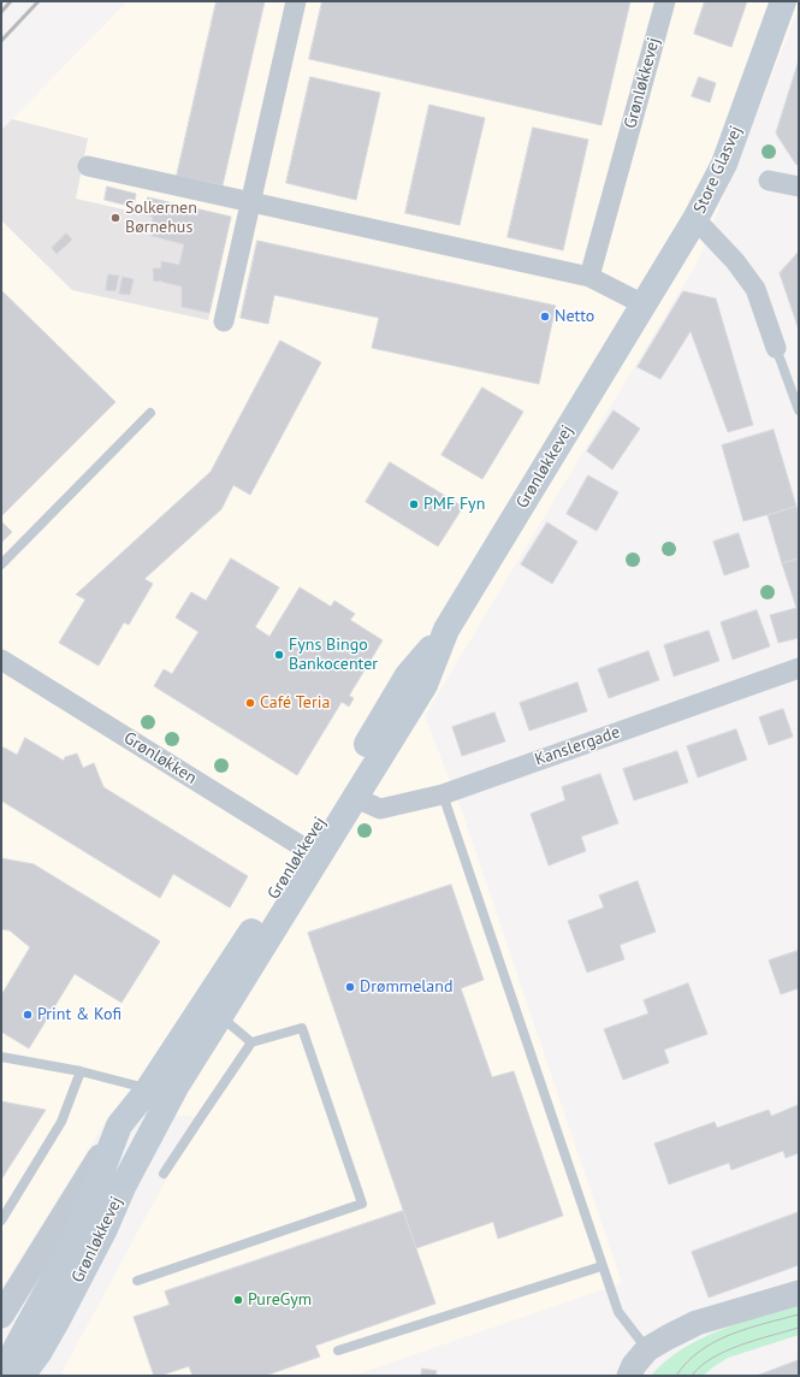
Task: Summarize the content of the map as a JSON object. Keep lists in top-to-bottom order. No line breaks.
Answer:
{"streets":{"main road":["Grønløkkevej","Store Glasvej"],"street":["Kanslergade","Grønløkken"]},"crossings":[["Grønløkkevej","Store Glasvej"],["Grønløkkevej","Kanslergade"],["Grønløkkevej","Grønløkken"]],"places":["Solkernen Børnehus","Netto","PMF Fyn","Fyns Bingo Bankocenter","Café Teria","Drømmeland","Print & Kofi","PureGym"]}
